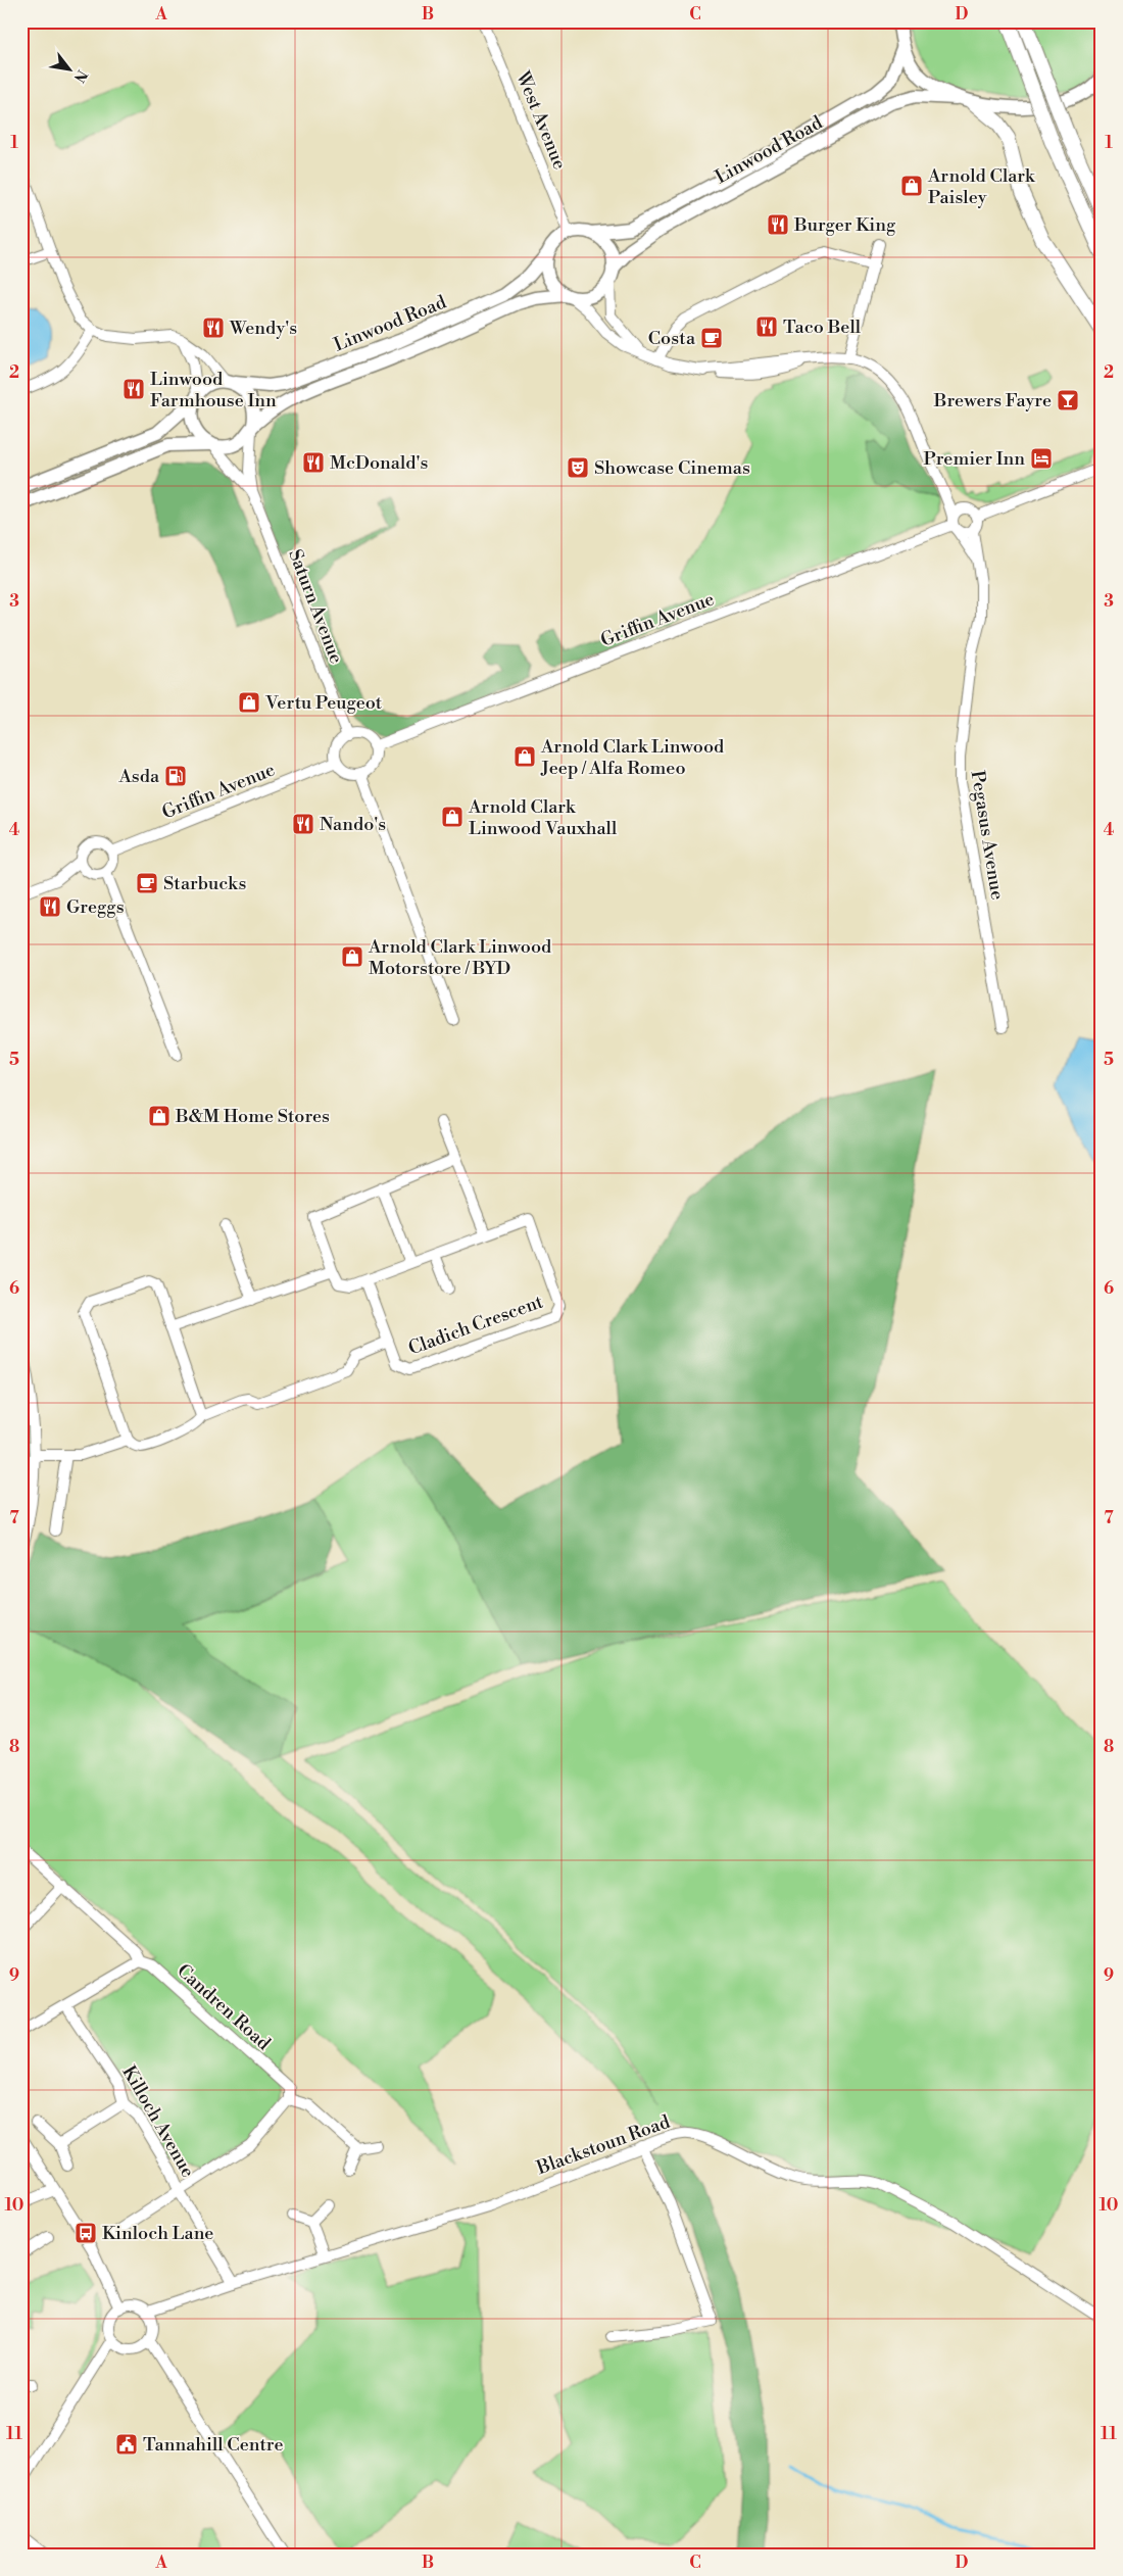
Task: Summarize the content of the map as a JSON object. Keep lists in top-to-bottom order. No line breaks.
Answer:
{"streets":{"main road":["Linwood Road"],"street":["West Avenue","Saturn Avenue","Griffin Avenue","Pegasus Avenue","Cladich Crescent","Candren Road","Killoch Avenue","Blackstoun Road"]},"crossings":[["West Avenue","Linwood Road"],["Linwood Road","Saturn Avenue"],["Saturn Avenue","Griffin Avenue"],["Killoch Avenue","Blackstoun Road"]],"places":{"shop":["Arnold Clark Paisley","Vertu Peugeot","Arnold Clark Linwood Jeep / Alfa Romeo","Arnold Clark Linwood Vauxhall","Arnold Clark Linwood Motorstore / BYD","B&M Home Stores"],"restaurant":["Burger King","Taco Bell","Wendy's","Linwood Farmhouse Inn","McDonald's","Nando's","Greggs"],"cafe":["Costa","Starbucks"],"bar":["Brewers Fayre"],"hotel":["Premier Inn"],"theatre":["Showcase Cinemas"],"fuel station":["Asda"],"bus stop":["Kinloch Lane"],"public building":["Tannahill Centre"]},"north":"bottom right","grid":{"columns":["A","B","C","D"],"rows":["1","2","3","4","5","6","7","8","9","10","11"]}}
